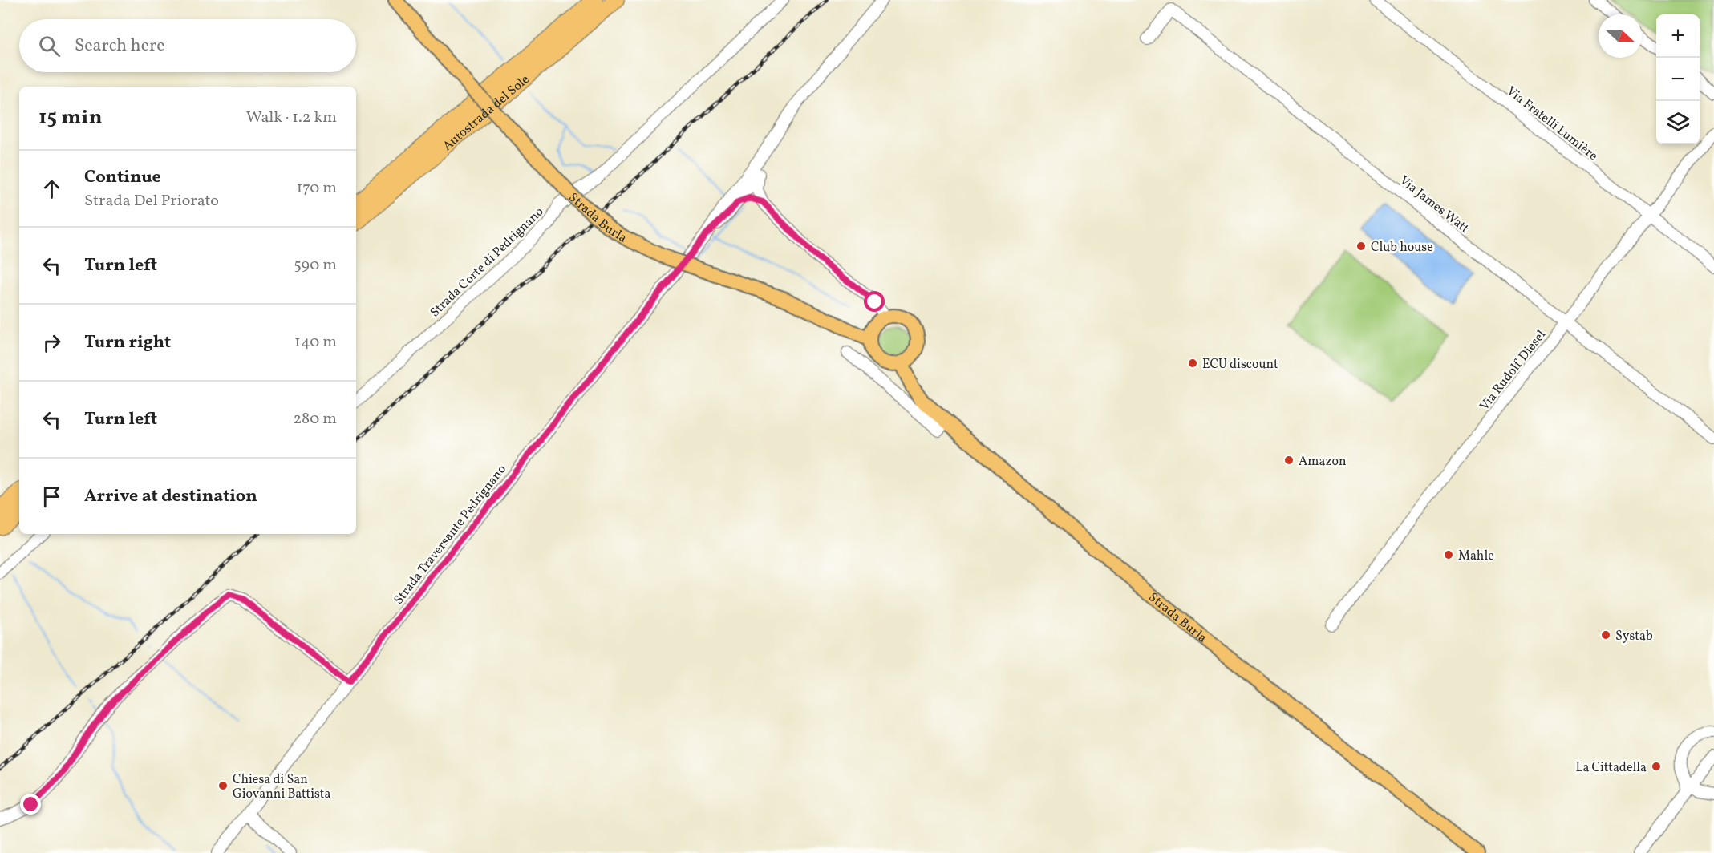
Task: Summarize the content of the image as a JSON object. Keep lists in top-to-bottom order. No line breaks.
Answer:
{"streets":{"highway":["Autostrada del Sole"],"main road":["Strada Burla"],"street":["Via Fratelli Lumière","Via James Watt","Strada Corte di Pedrignano","Via Rudolf Diesel","Strada Traversante Pedrignano"]},"crossings":[["Via Fratelli Lumière","Via Rudolf Diesel"],["Via James Watt","Via Rudolf Diesel"]],"places":["Club house","ECU discount","Amazon","Mahle","Systab","La Cittadella","Chiesa di San Giovanni Battista"],"north":"right","page":{"map_buttons":["+","−"],"search":"Search here","heading":["15 min","Walk · 1.2 km"],"list":[["Continue","Strada Del Priorato","170 m"],["Turn left","590 m"],["Turn right","140 m"],["Turn left","280 m"],"Arrive at destination"]}}
